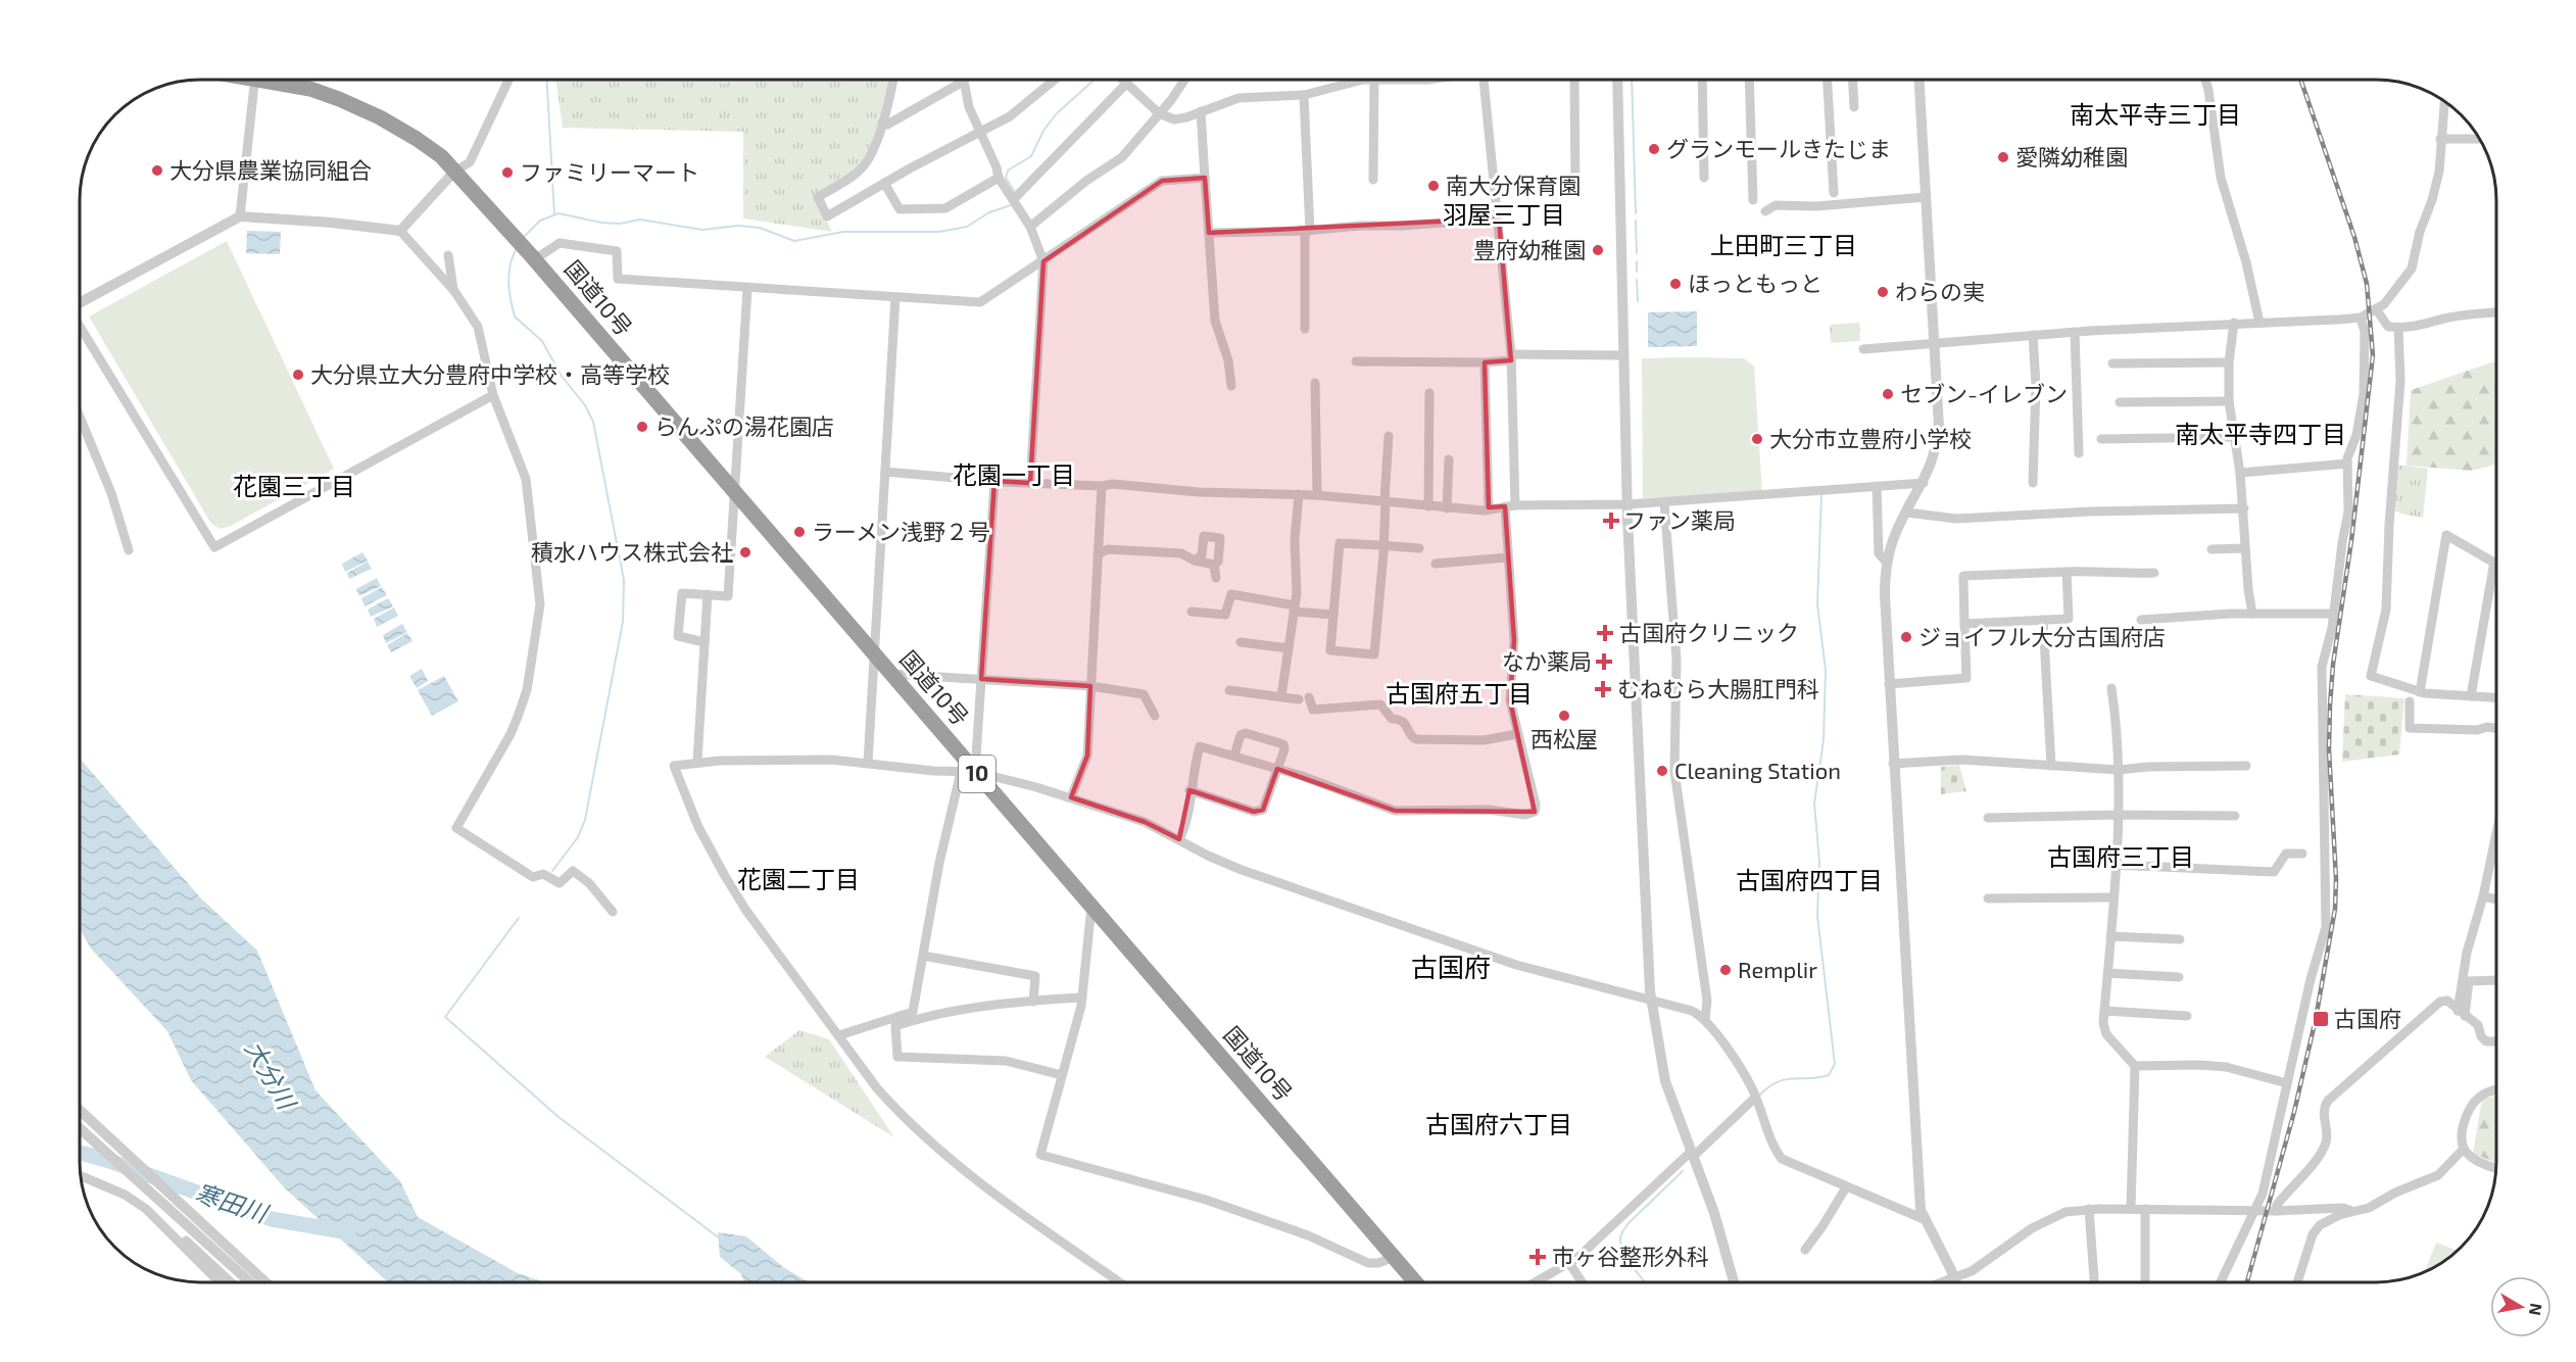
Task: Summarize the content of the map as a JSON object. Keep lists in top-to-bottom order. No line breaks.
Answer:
{"streets":{"highway":["国道10号","10"]},"districts":["南太平寺三丁目","羽屋三丁目","上田町三丁目","南太平寺四丁目","花園一丁目","花園三丁目","古国府五丁目","古国府三丁目","花園二丁目","古国府四丁目","古国府","古国府六丁目"],"water":["大分川","寒田川"],"places":{"other":["グランモールきたじま","愛隣幼稚園","大分県農業協同組合","ファミリーマート","南大分保育園","豊府幼稚園","ほっともっと","わらの実","大分県立大分豊府中学校・高等学校","セブン-イレブン","らんぷの湯花園店","大分市立豊府小学校","ラーメン浅野２号","積水ハウス株式会社","ジョイフル大分古国府店","西松屋","Cleaning Station","Remplir"],"health":["ファン薬局","古国府クリニック","なか薬局","むねむら大腸肛門科","市ヶ谷整形外科"],"transit":["古国府"]},"north":"right"}
